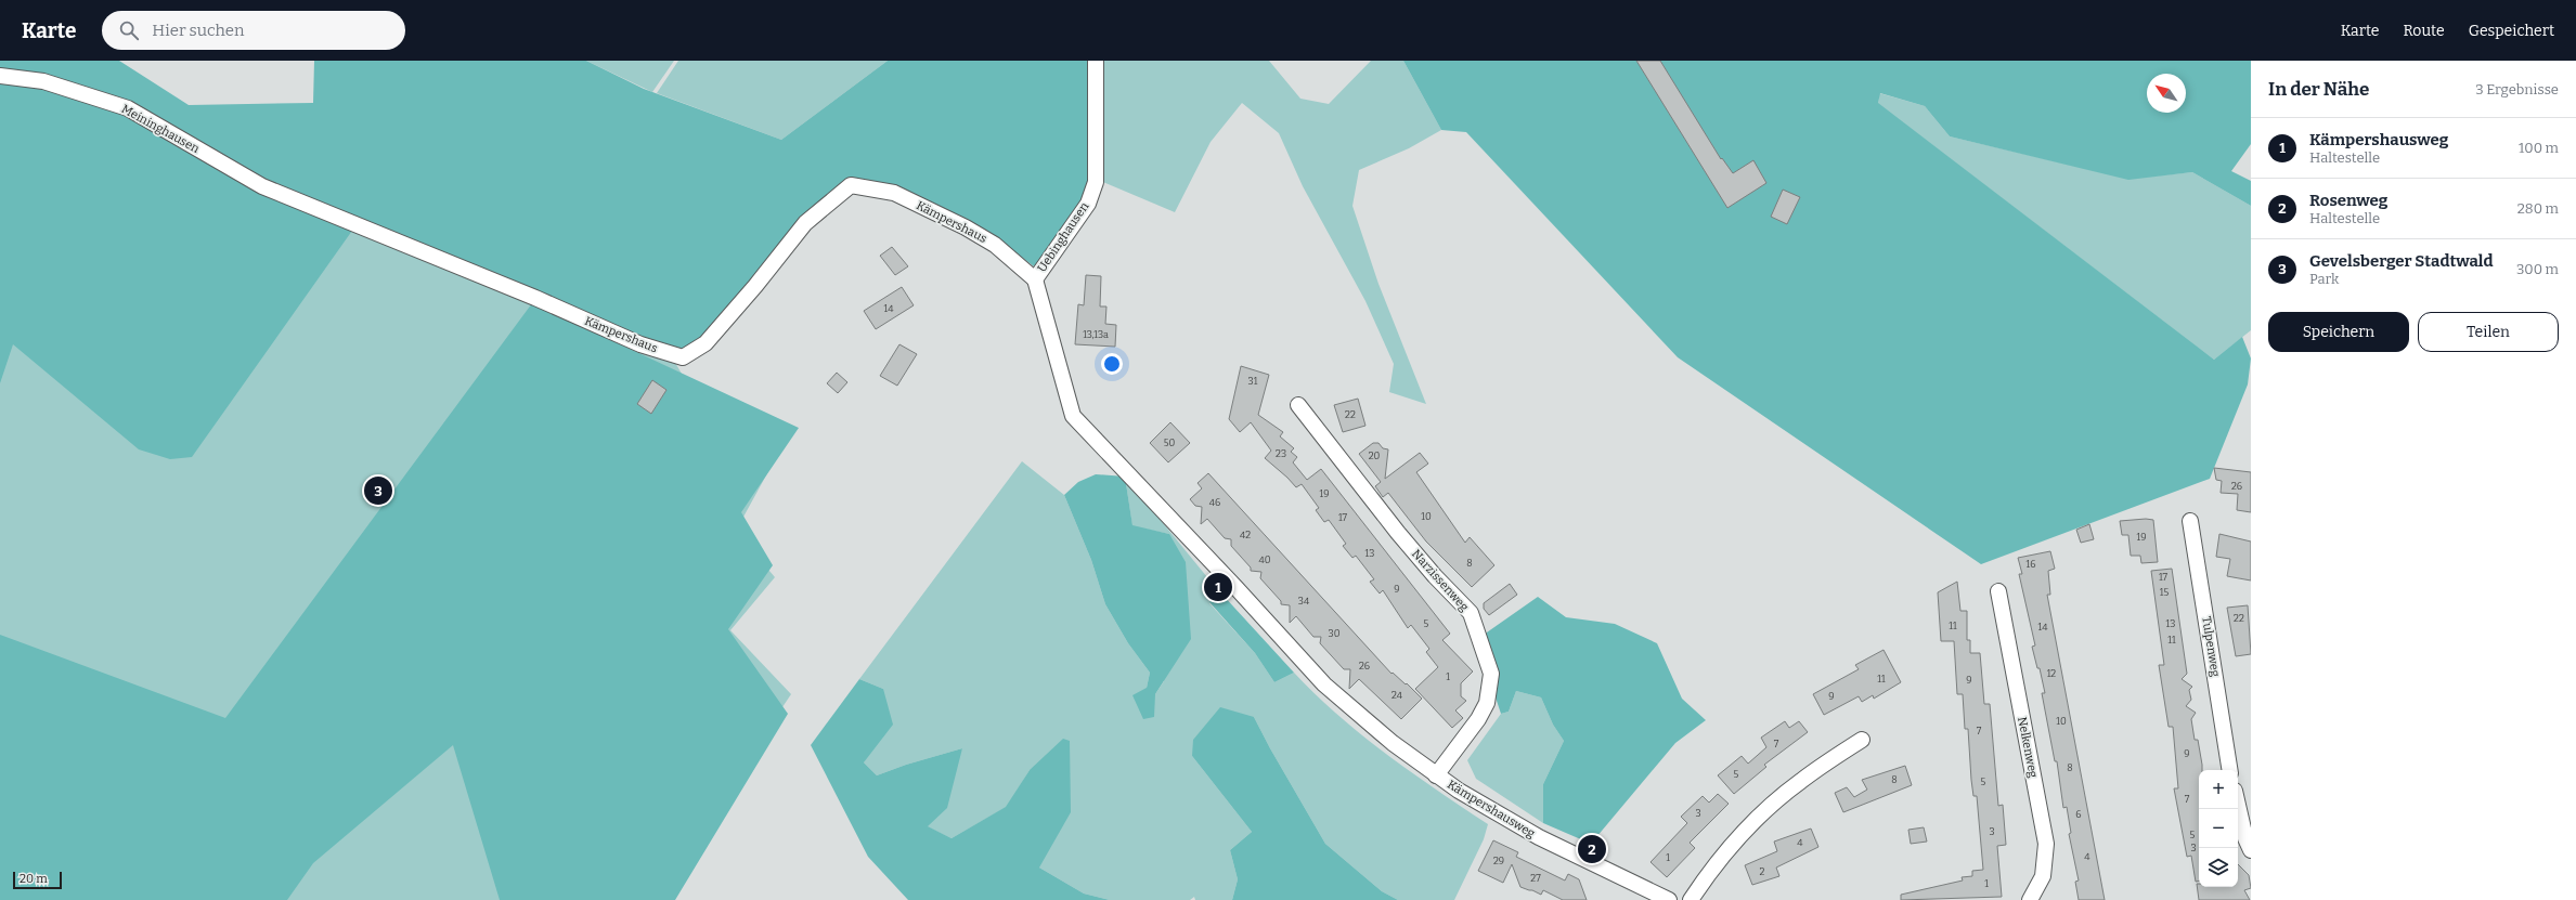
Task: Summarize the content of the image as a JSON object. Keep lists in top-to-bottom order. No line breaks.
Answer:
{"streets":{"street":["Meininghausen","Kämpershaus","Uebinghausen","Narzissenweg","Tulpenweg","Nelkenweg","Kämpershausweg"]},"crossings":[["Meininghausen","Kämpershaus"],["Kämpershaus","Uebinghausen"],["Kämpershaus","Kämpershausweg"],["Uebinghausen","Kämpershausweg"],["Narzissenweg","Kämpershausweg"]],"house_numbers":["14","13,13a","31","22","50","23","20","26","19","46","10","17","42","19","13","40","8","16","17","9","15","34","22","5","13","11","14","30","11","26","12","1","11","9","24","9","10","7","7","9","8","5","8","5","7","3","6","3","5","4","3","4","1","29","2","27","1"],"scale_bar":"20 m","north":"top left","page":{"header":"Karte","search":"Hier suchen","nav":["Karte","Route","Gespeichert"],"heading":["In der Nähe","3 Ergebnisse"],"list":[{"mark":"1","name":"Kämpershausweg","note":"Haltestelle","value":"100 m"},{"mark":"2","name":"Rosenweg","note":"Haltestelle","value":"280 m"},{"mark":"3","name":"Gevelsberger Stadtwald","note":"Park","value":"300 m"}],"buttons":["Speichern","Teilen"],"pins":["3","1","2"],"map_buttons":["+","−"],"scale":"20 m"}}
